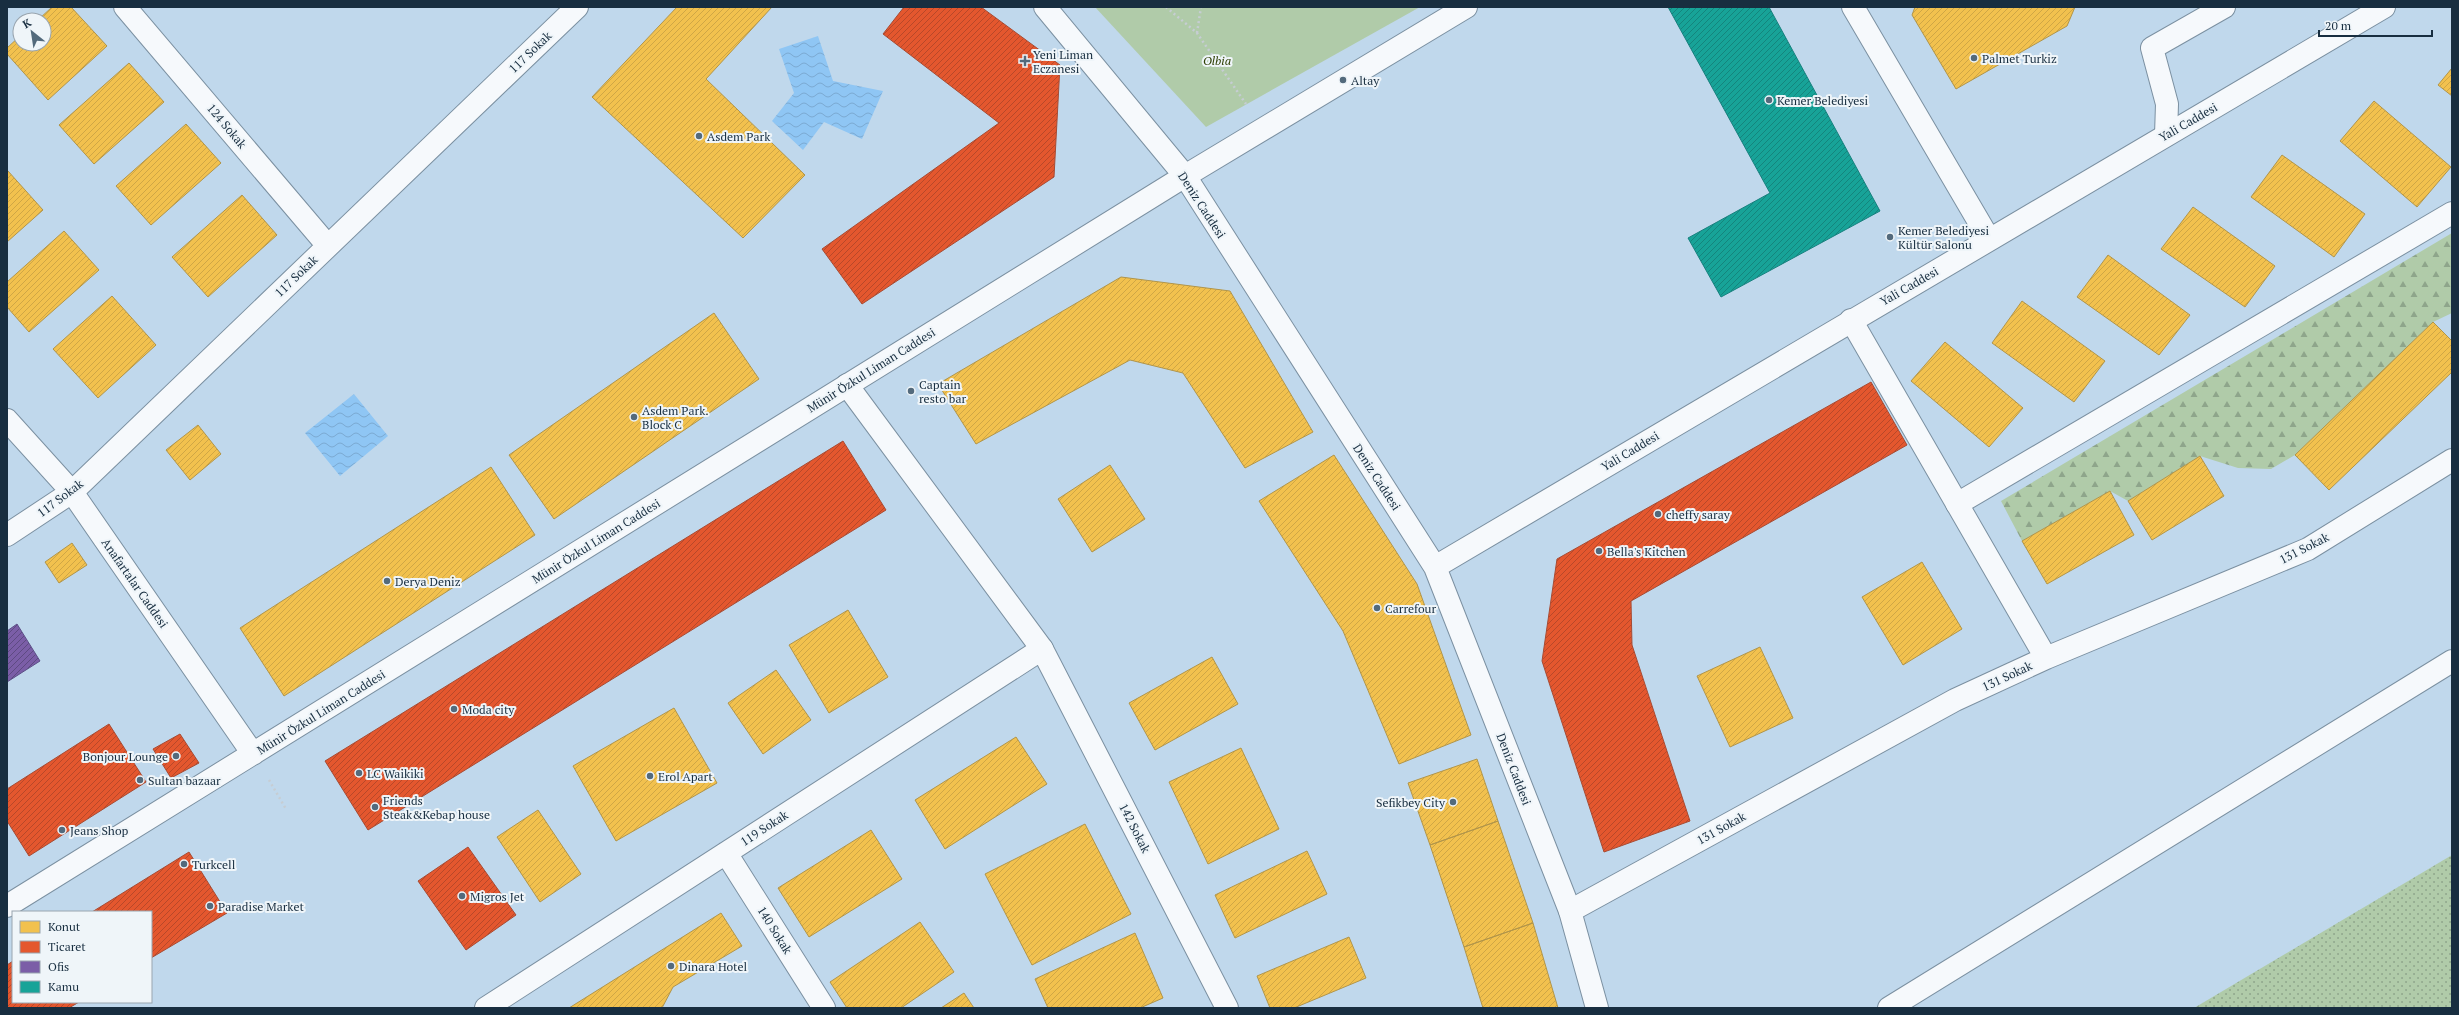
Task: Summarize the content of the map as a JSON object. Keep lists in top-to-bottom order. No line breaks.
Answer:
{"streets":{"street":["117 Sokak","Yali Caddesi","124 Sokak","Deniz Caddesi","Münir Özkul Liman Caddesi","131 Sokak","Anafartalar Caddesi","119 Sokak","142 Sokak","140 Sokak"]},"crossings":[["117 Sokak","124 Sokak"],["117 Sokak","Anafartalar Caddesi"],["Yali Caddesi","Deniz Caddesi"],["Deniz Caddesi","Münir Özkul Liman Caddesi"],["Deniz Caddesi","131 Sokak"],["Münir Özkul Liman Caddesi","Anafartalar Caddesi"],["Münir Özkul Liman Caddesi","142 Sokak"],["119 Sokak","142 Sokak"],["119 Sokak","140 Sokak"]],"parks":["Olbia"],"places":{"other":["Palmet Turkiz","Altay","Kemer Belediyesi","Asdem Park","Kemer Belediyesi Kültür Salonu","Captain resto bar","Asdem Park. Block C","cheffy saray","Bella's Kitchen","Derya Deniz","Carrefour","Moda city","Bonjour Lounge","LC Waikiki","Erol Apart","Sultan bazaar","Sefikbey City","Friends Steak&Kebap house","Jeans Shop","Turkcell","Migros Jet","Paradise Market","Dinara Hotel"],"health":["Yeni Liman Eczanesi"]},"legend":["Konut","Ticaret","Ofis","Kamu"],"scale_bar":"20 m","north":"top left"}
